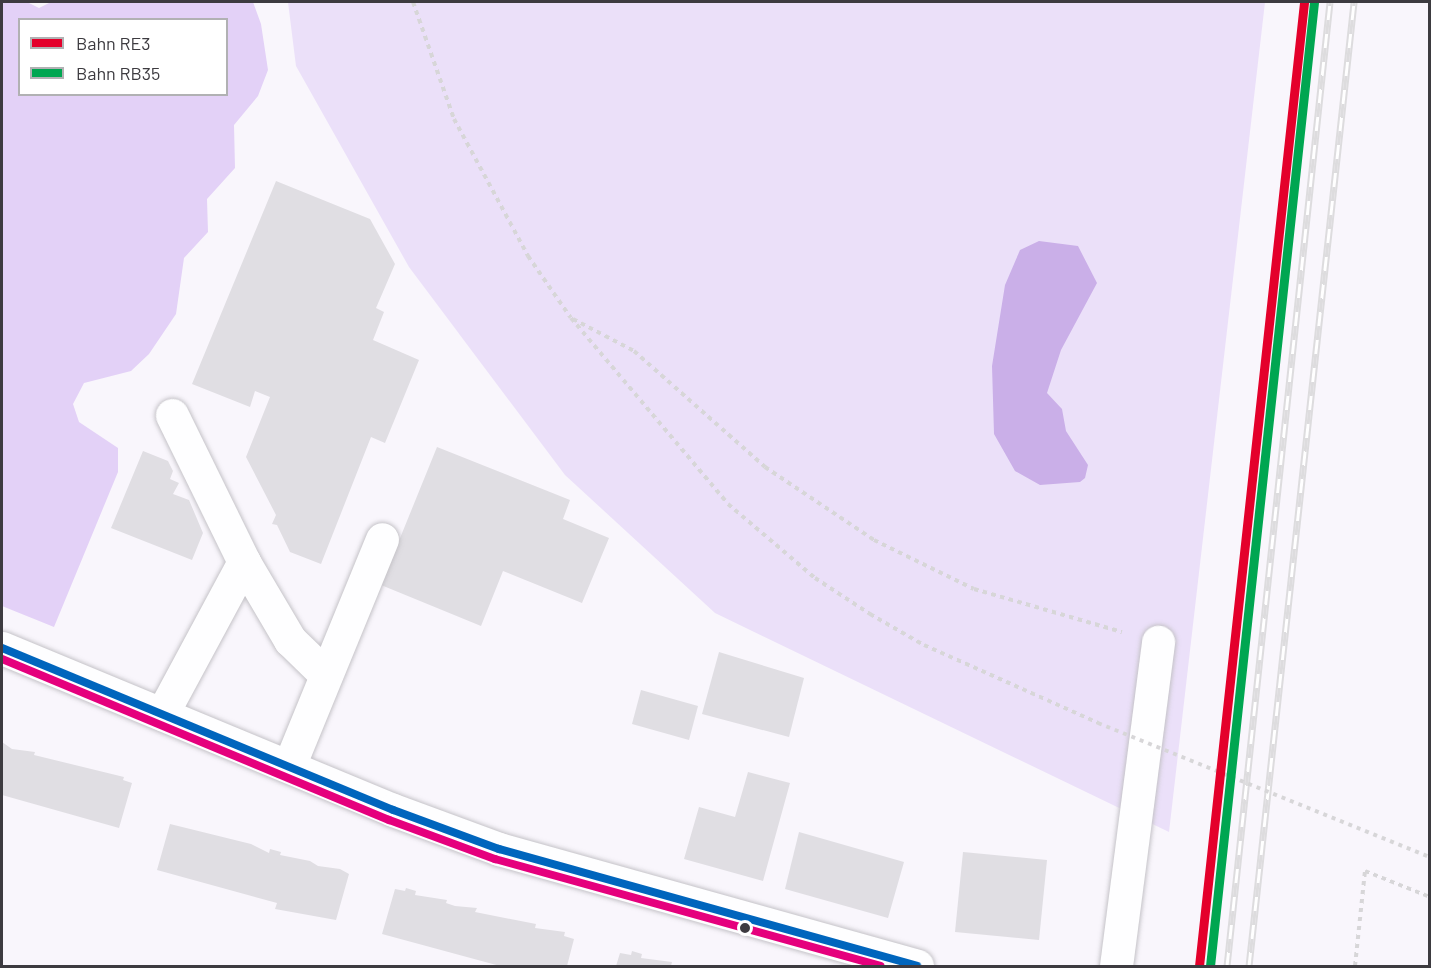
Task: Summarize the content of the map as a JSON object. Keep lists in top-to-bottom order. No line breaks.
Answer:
{"lines":["rail line RE3","rail line RB35"],"legend":["Bahn RE3","Bahn RB35"]}
